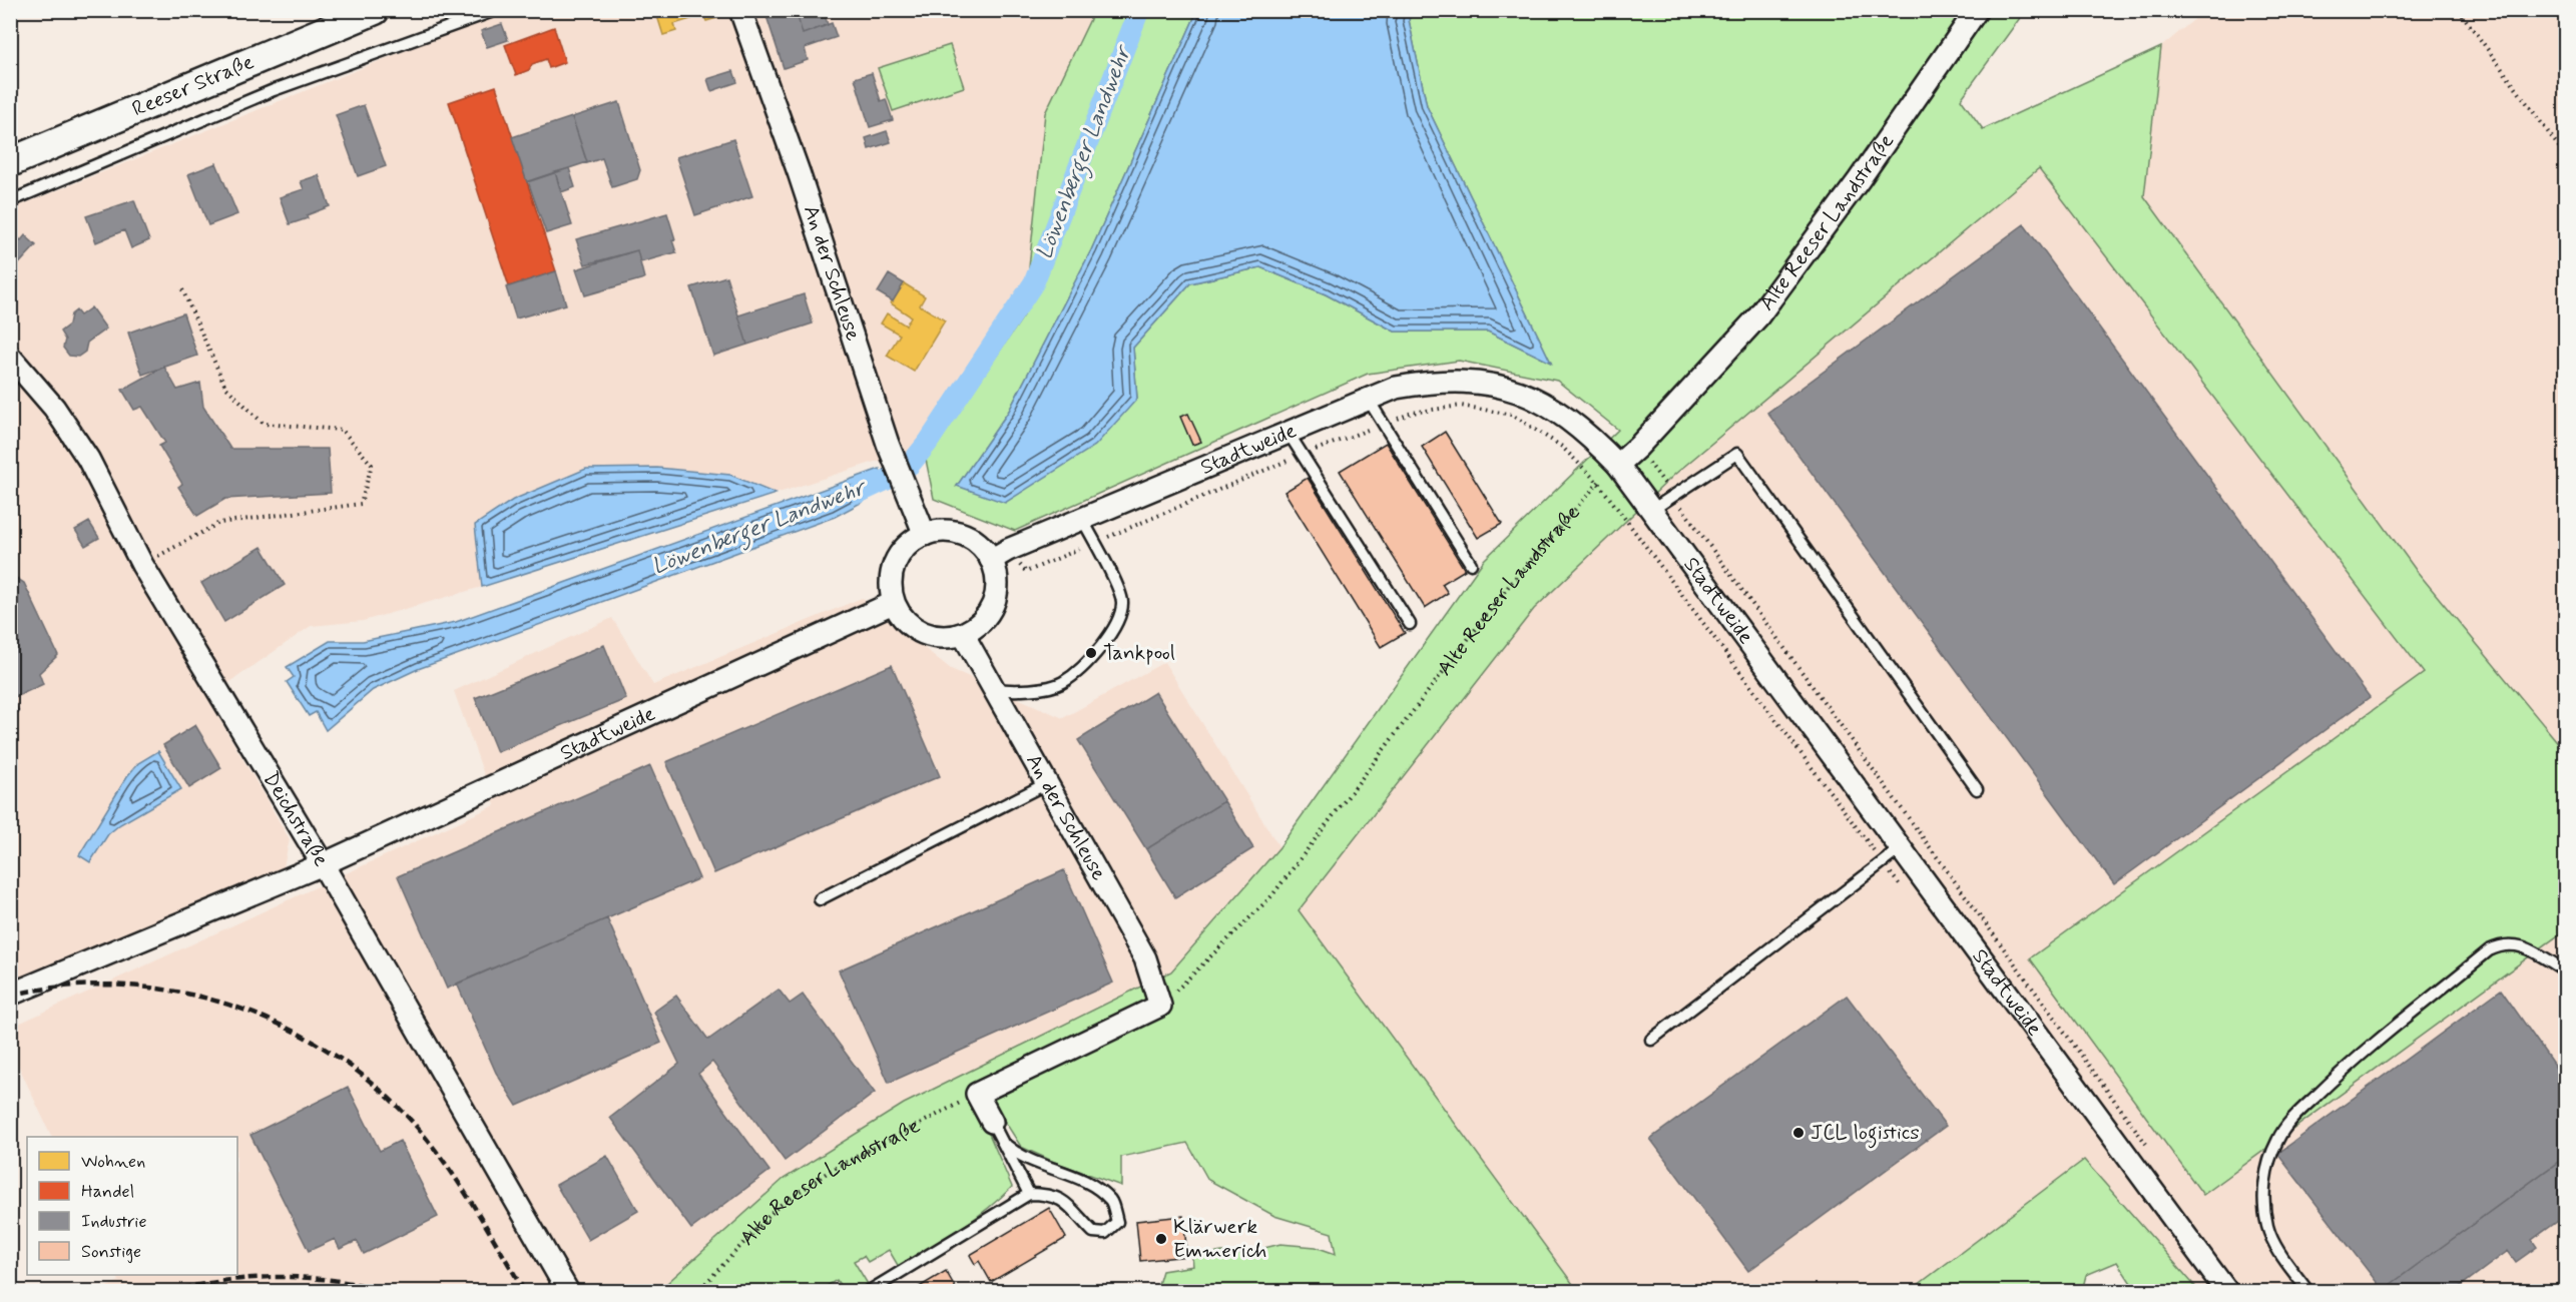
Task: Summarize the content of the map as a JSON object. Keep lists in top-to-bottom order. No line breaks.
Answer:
{"streets":{"main road":["Reeser Straße"],"street":["Alte Reeser Landstraße","An der Schleuse","Stadtweide","Deichstraße"]},"crossings":[["Alte Reeser Landstraße","An der Schleuse"],["Alte Reeser Landstraße","Stadtweide"],["An der Schleuse","Stadtweide"],["Stadtweide","Deichstraße"]],"water":["Löwenberger Landwehr"],"places":["Tankpool","JCL logistics","Klärwerk Emmerich"],"legend":["Wohnen","Handel","Industrie","Sonstige"]}
